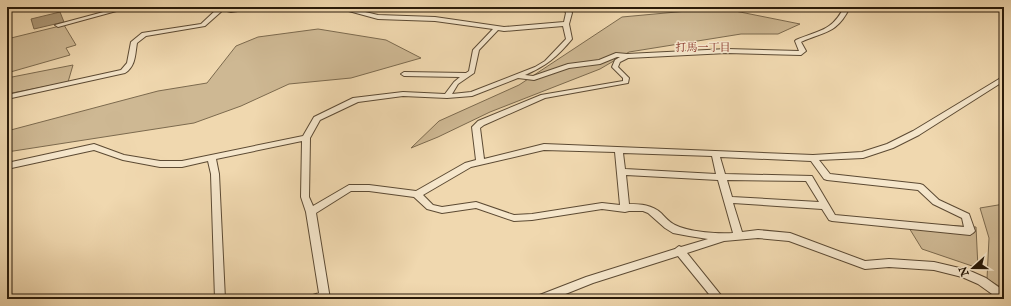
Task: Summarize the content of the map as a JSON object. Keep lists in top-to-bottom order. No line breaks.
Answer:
{"districts":["打馬一丁目"],"north":"left"}
